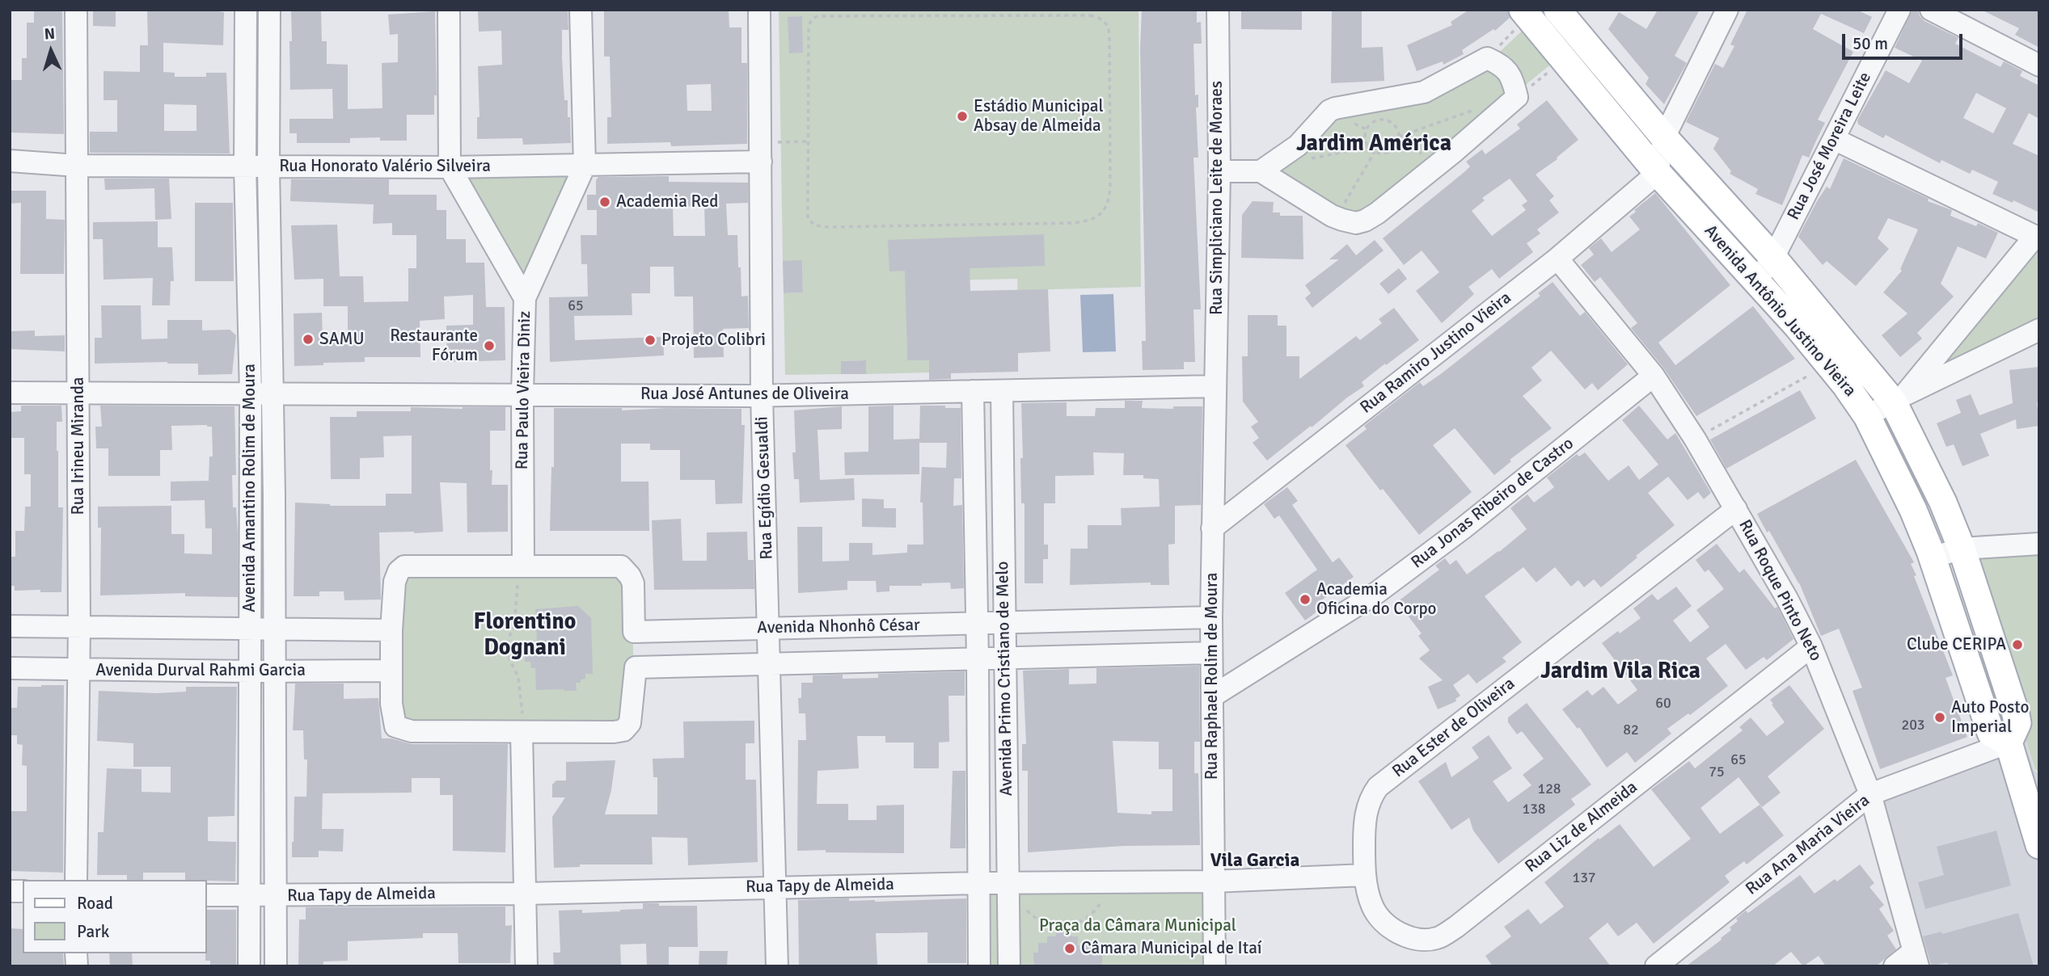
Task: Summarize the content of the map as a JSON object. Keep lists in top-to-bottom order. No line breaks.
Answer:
{"streets":{"main road":["Avenida Antônio Justino Vieira"],"street":["Rua José Moreira Leite","Rua Honorato Valério Silveira","Rua Simpliciano Leite de Moraes","Rua Ramiro Justino Vieira","Rua Paulo Vieira Diniz","Rua José Antunes de Oliveira","Rua Irineu Miranda","Avenida Amantino Rolim de Moura","Rua Egídio Gesualdi","Rua Jonas Ribeiro de Castro","Rua Roque Pinto Neto","Avenida Nhonhô César","Avenida Durval Rahmi Garcia","Rua Raphael Rolim de Moura","Avenida Primo Cristiano de Melo","Rua Ester de Oliveira","Rua Liz de Almeida","Rua Ana Maria Vieira","Rua Tapy de Almeida"]},"crossings":[["Rua José Moreira Leite","Avenida Antônio Justino Vieira"],["Rua Honorato Valério Silveira","Rua Paulo Vieira Diniz"],["Rua Honorato Valério Silveira","Rua Irineu Miranda"],["Rua Honorato Valério Silveira","Avenida Amantino Rolim de Moura"],["Rua Honorato Valério Silveira","Rua Egídio Gesualdi"],["Rua Simpliciano Leite de Moraes","Rua José Antunes de Oliveira"],["Rua Simpliciano Leite de Moraes","Rua Raphael Rolim de Moura"],["Avenida Antônio Justino Vieira","Rua Ramiro Justino Vieira"],["Avenida Antônio Justino Vieira","Rua Ana Maria Vieira"],["Rua Ramiro Justino Vieira","Rua Roque Pinto Neto"],["Rua Ramiro Justino Vieira","Rua Raphael Rolim de Moura"],["Rua Paulo Vieira Diniz","Rua José Antunes de Oliveira"],["Rua José Antunes de Oliveira","Rua Irineu Miranda"],["Rua José Antunes de Oliveira","Avenida Amantino Rolim de Moura"],["Rua José Antunes de Oliveira","Rua Egídio Gesualdi"],["Rua José Antunes de Oliveira","Rua Raphael Rolim de Moura"],["Rua José Antunes de Oliveira","Avenida Primo Cristiano de Melo"],["Rua Irineu Miranda","Avenida Durval Rahmi Garcia"],["Avenida Amantino Rolim de Moura","Avenida Durval Rahmi Garcia"],["Avenida Amantino Rolim de Moura","Rua Tapy de Almeida"],["Rua Egídio Gesualdi","Avenida Nhonhô César"],["Rua Egídio Gesualdi","Rua Tapy de Almeida"],["Rua Jonas Ribeiro de Castro","Rua Roque Pinto Neto"],["Rua Jonas Ribeiro de Castro","Rua Raphael Rolim de Moura"],["Rua Roque Pinto Neto","Rua Ester de Oliveira"],["Rua Roque Pinto Neto","Rua Liz de Almeida"],["Rua Roque Pinto Neto","Rua Ana Maria Vieira"],["Avenida Nhonhô César","Rua Raphael Rolim de Moura"],["Avenida Nhonhô César","Avenida Primo Cristiano de Melo"],["Rua Raphael Rolim de Moura","Rua Tapy de Almeida"],["Avenida Primo Cristiano de Melo","Rua Tapy de Almeida"],["Rua Ester de Oliveira","Rua Liz de Almeida"],["Rua Ester de Oliveira","Rua Tapy de Almeida"],["Rua Liz de Almeida","Rua Tapy de Almeida"]],"districts":["Jardim América","Florentino Dognani","Jardim Vila Rica","Vila Garcia"],"parks":["Praça da Câmara Municipal"],"places":["Estádio Municipal Absay de Almeida","Academia Red","SAMU","Projeto Colibri","Restaurante Fórum","Academia Oficina do Corpo","Clube CERIPA","Auto Posto Imperial","Câmara Municipal de Itaí"],"house_numbers":["65","60","203","82","65","75","128","138","137"],"legend":["Road","Park"],"scale_bar":"50 m","north":"top"}
